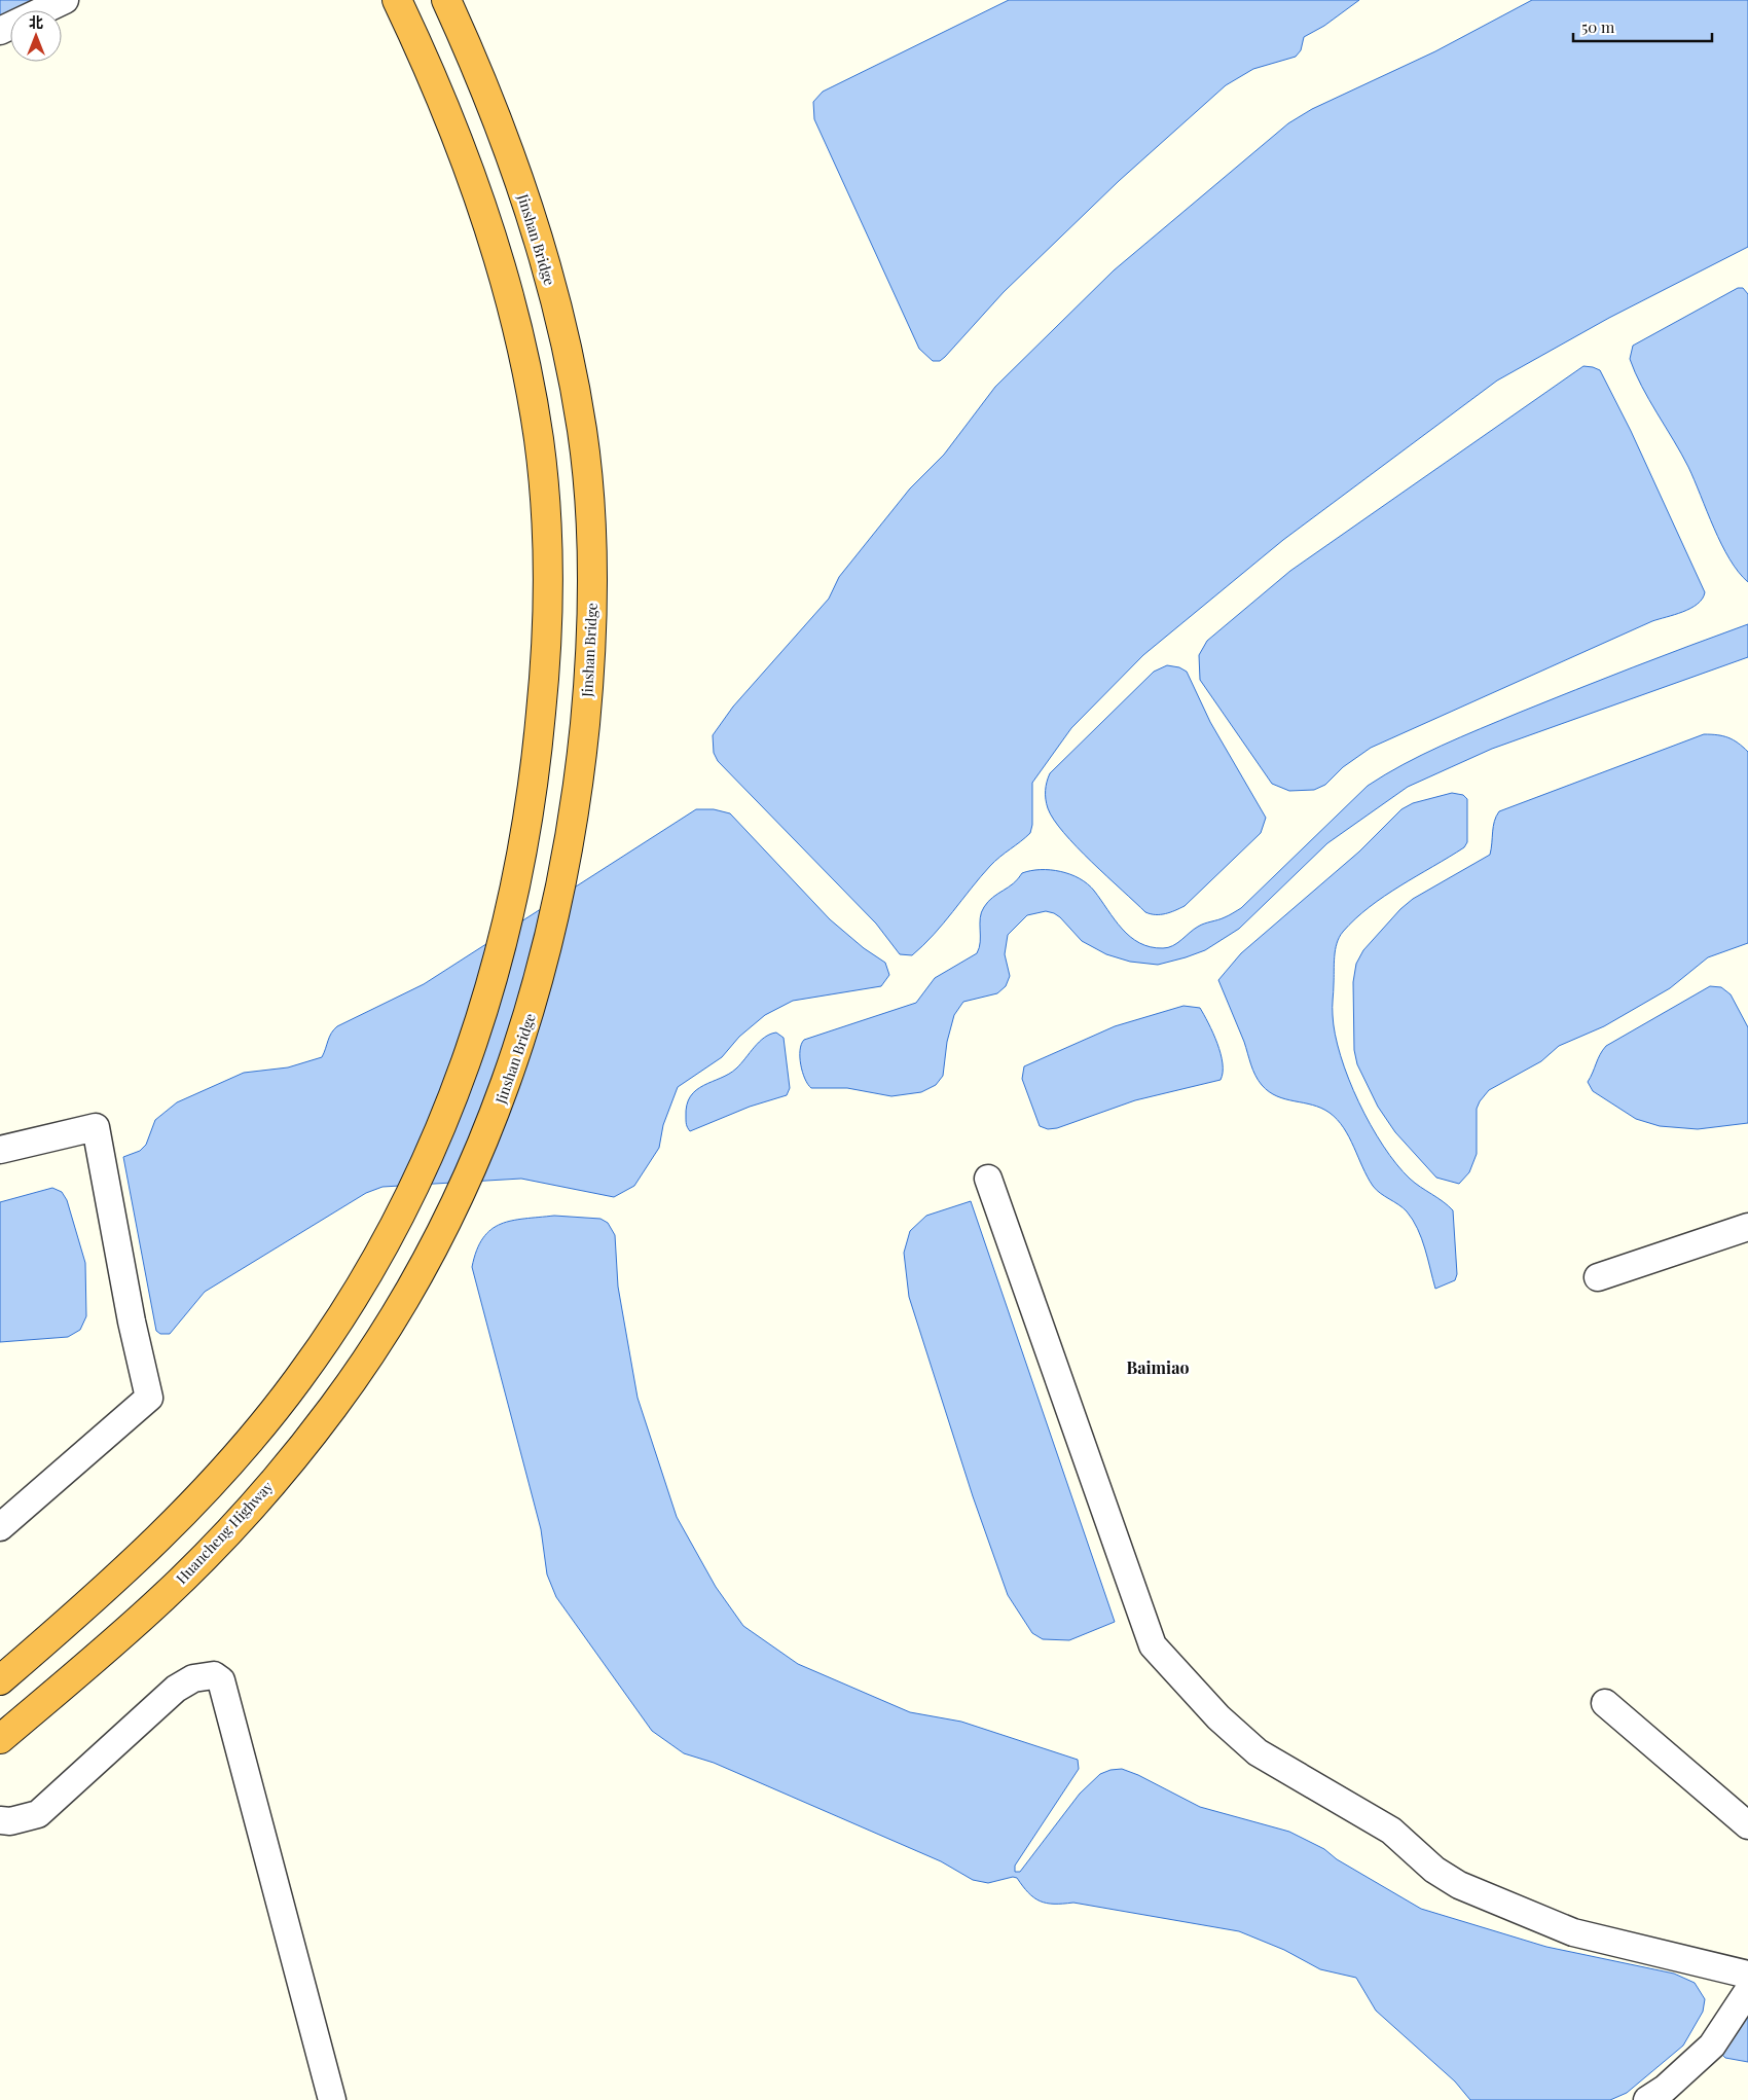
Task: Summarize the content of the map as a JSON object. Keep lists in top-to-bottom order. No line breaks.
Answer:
{"streets":{"highway":["Jinshan Bridge","Huancheng Highway"]},"crossings":[["Jinshan Bridge","Huancheng Highway"]],"districts":["Baimiao"],"scale_bar":"50 m","north":"top"}
